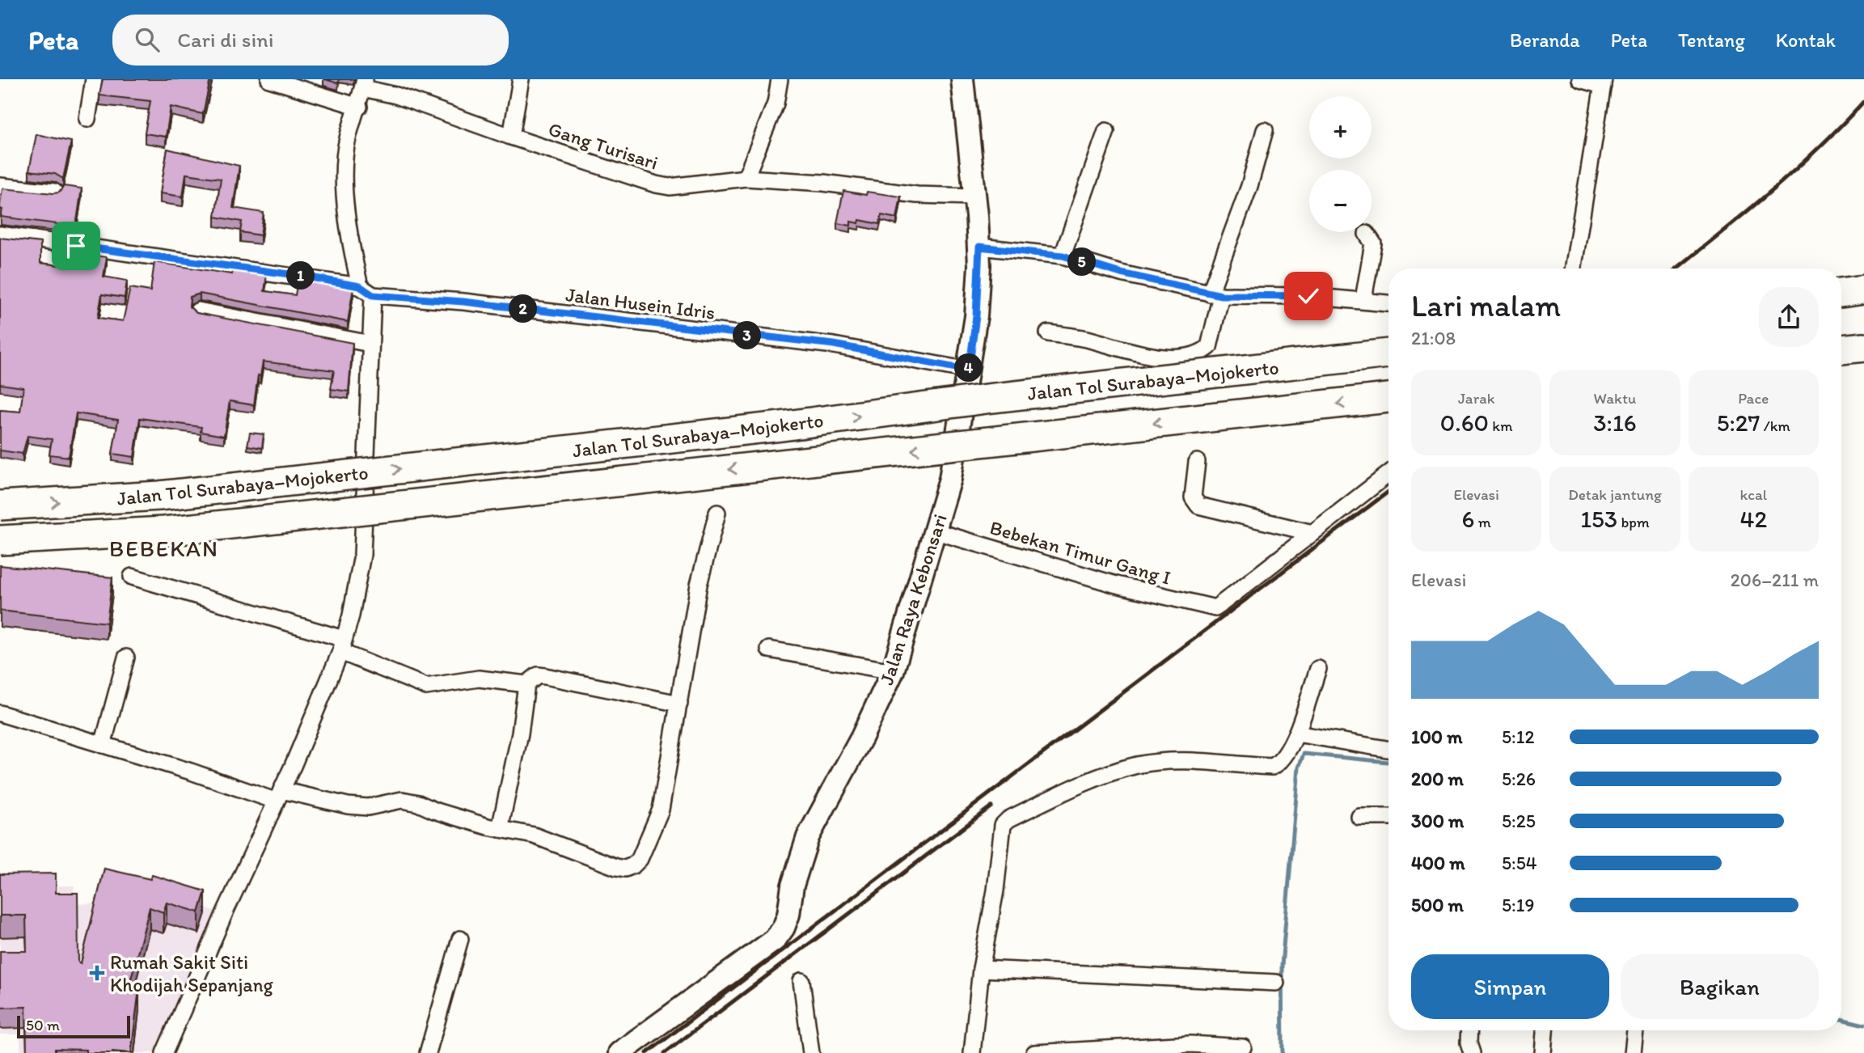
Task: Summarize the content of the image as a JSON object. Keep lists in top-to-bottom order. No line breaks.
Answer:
{"streets":{"highway":["Jalan Tol Surabaya–Mojokerto"],"main road":["Jalan Raya Kebonsari"],"street":["Gang Turisari","Jalan Husein Idris","Bebekan Timur Gang I"]},"crossings":[["Gang Turisari","Jalan Raya Kebonsari"],["Jalan Husein Idris","Jalan Raya Kebonsari"],["Bebekan Timur Gang I","Jalan Raya Kebonsari"]],"districts":["BEBEKAN"],"places":{"health":["Rumah Sakit Siti Khodijah Sepanjang"]},"scale_bar":"50 m","page":{"header":"Peta","search":"Cari di sini","nav":["Beranda","Peta","Tentang","Kontak"],"map_buttons":["+","−"],"pins":["5","1","2","3","4"],"heading":["Lari malam","21:08"],"stats":[["Jarak","0.60 km"],["Waktu","3:16"],["Pace","5:27 /km"],["Elevasi","6 m"],["Detak jantung","153 bpm"],["kcal","42"]],"chart":["Elevasi","206–211 m"],"list":[{"name":"100 m","note":"5:12"},{"name":"200 m","note":"5:26"},{"name":"300 m","note":"5:25"},{"name":"400 m","note":"5:54"},{"name":"500 m","note":"5:19"}],"buttons":["Simpan","Bagikan"],"scale":"50 m"}}
